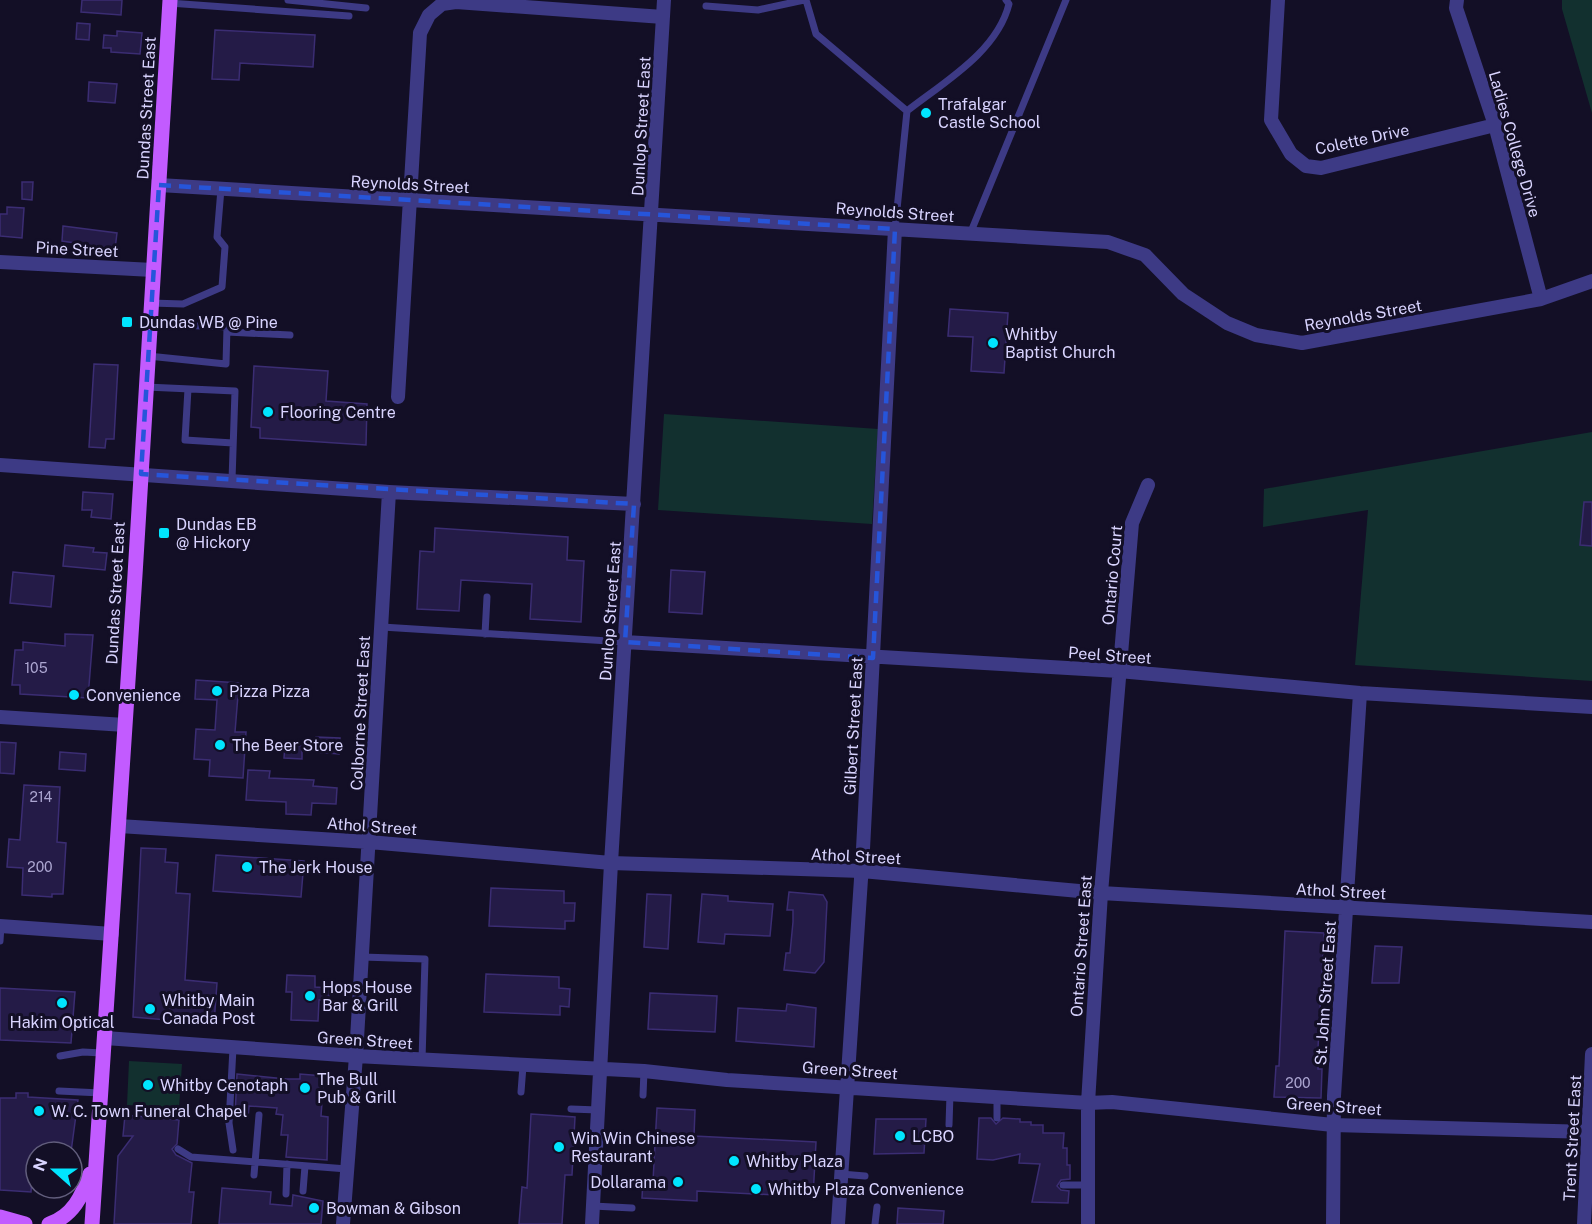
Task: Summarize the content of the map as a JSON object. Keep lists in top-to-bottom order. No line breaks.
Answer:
{"streets":{"main road":["Dundas Street East"],"street":["Dunlop Street East","Colette Drive","Ladies College Drive","Reynolds Street","Pine Street","Ontario Court","Peel Street","Colborne Street East","Gilbert Street East","Athol Street","Ontario Street East","St. John Street East","Green Street","Trent Street East"]},"crossings":[["Dundas Street East","Reynolds Street"],["Dundas Street East","Pine Street"],["Dundas Street East","Athol Street"],["Dundas Street East","Green Street"],["Dunlop Street East","Reynolds Street"],["Dunlop Street East","Peel Street"],["Dunlop Street East","Athol Street"],["Dunlop Street East","Green Street"],["Colette Drive","Ladies College Drive"],["Ladies College Drive","Reynolds Street"],["Reynolds Street","Gilbert Street East"],["Ontario Court","Peel Street"],["Ontario Court","Ontario Street East"],["Peel Street","Gilbert Street East"],["Peel Street","Ontario Street East"],["Peel Street","St. John Street East"],["Colborne Street East","Athol Street"],["Colborne Street East","Green Street"],["Gilbert Street East","Athol Street"],["Gilbert Street East","Green Street"],["Athol Street","Ontario Street East"],["Athol Street","St. John Street East"],["Ontario Street East","Green Street"],["St. John Street East","Green Street"],["Green Street","Trent Street East"]],"places":{"other":["Trafalgar Castle School","Whitby Baptist Church","Flooring Centre","Pizza Pizza","Convenience","The Beer Store","The Jerk House","Hops House Bar & Grill","Hakim Optical","Whitby Main Canada Post","Whitby Cenotaph","The Bull Pub & Grill","W. C. Town Funeral Chapel","LCBO","Win Win Chinese Restaurant","Whitby Plaza","Dollarama","Whitby Plaza Convenience","Bowman & Gibson"],"transit":["Dundas WB @ Pine","Dundas EB @ Hickory"]},"house_numbers":["105","214","200","200"],"north":"left"}
